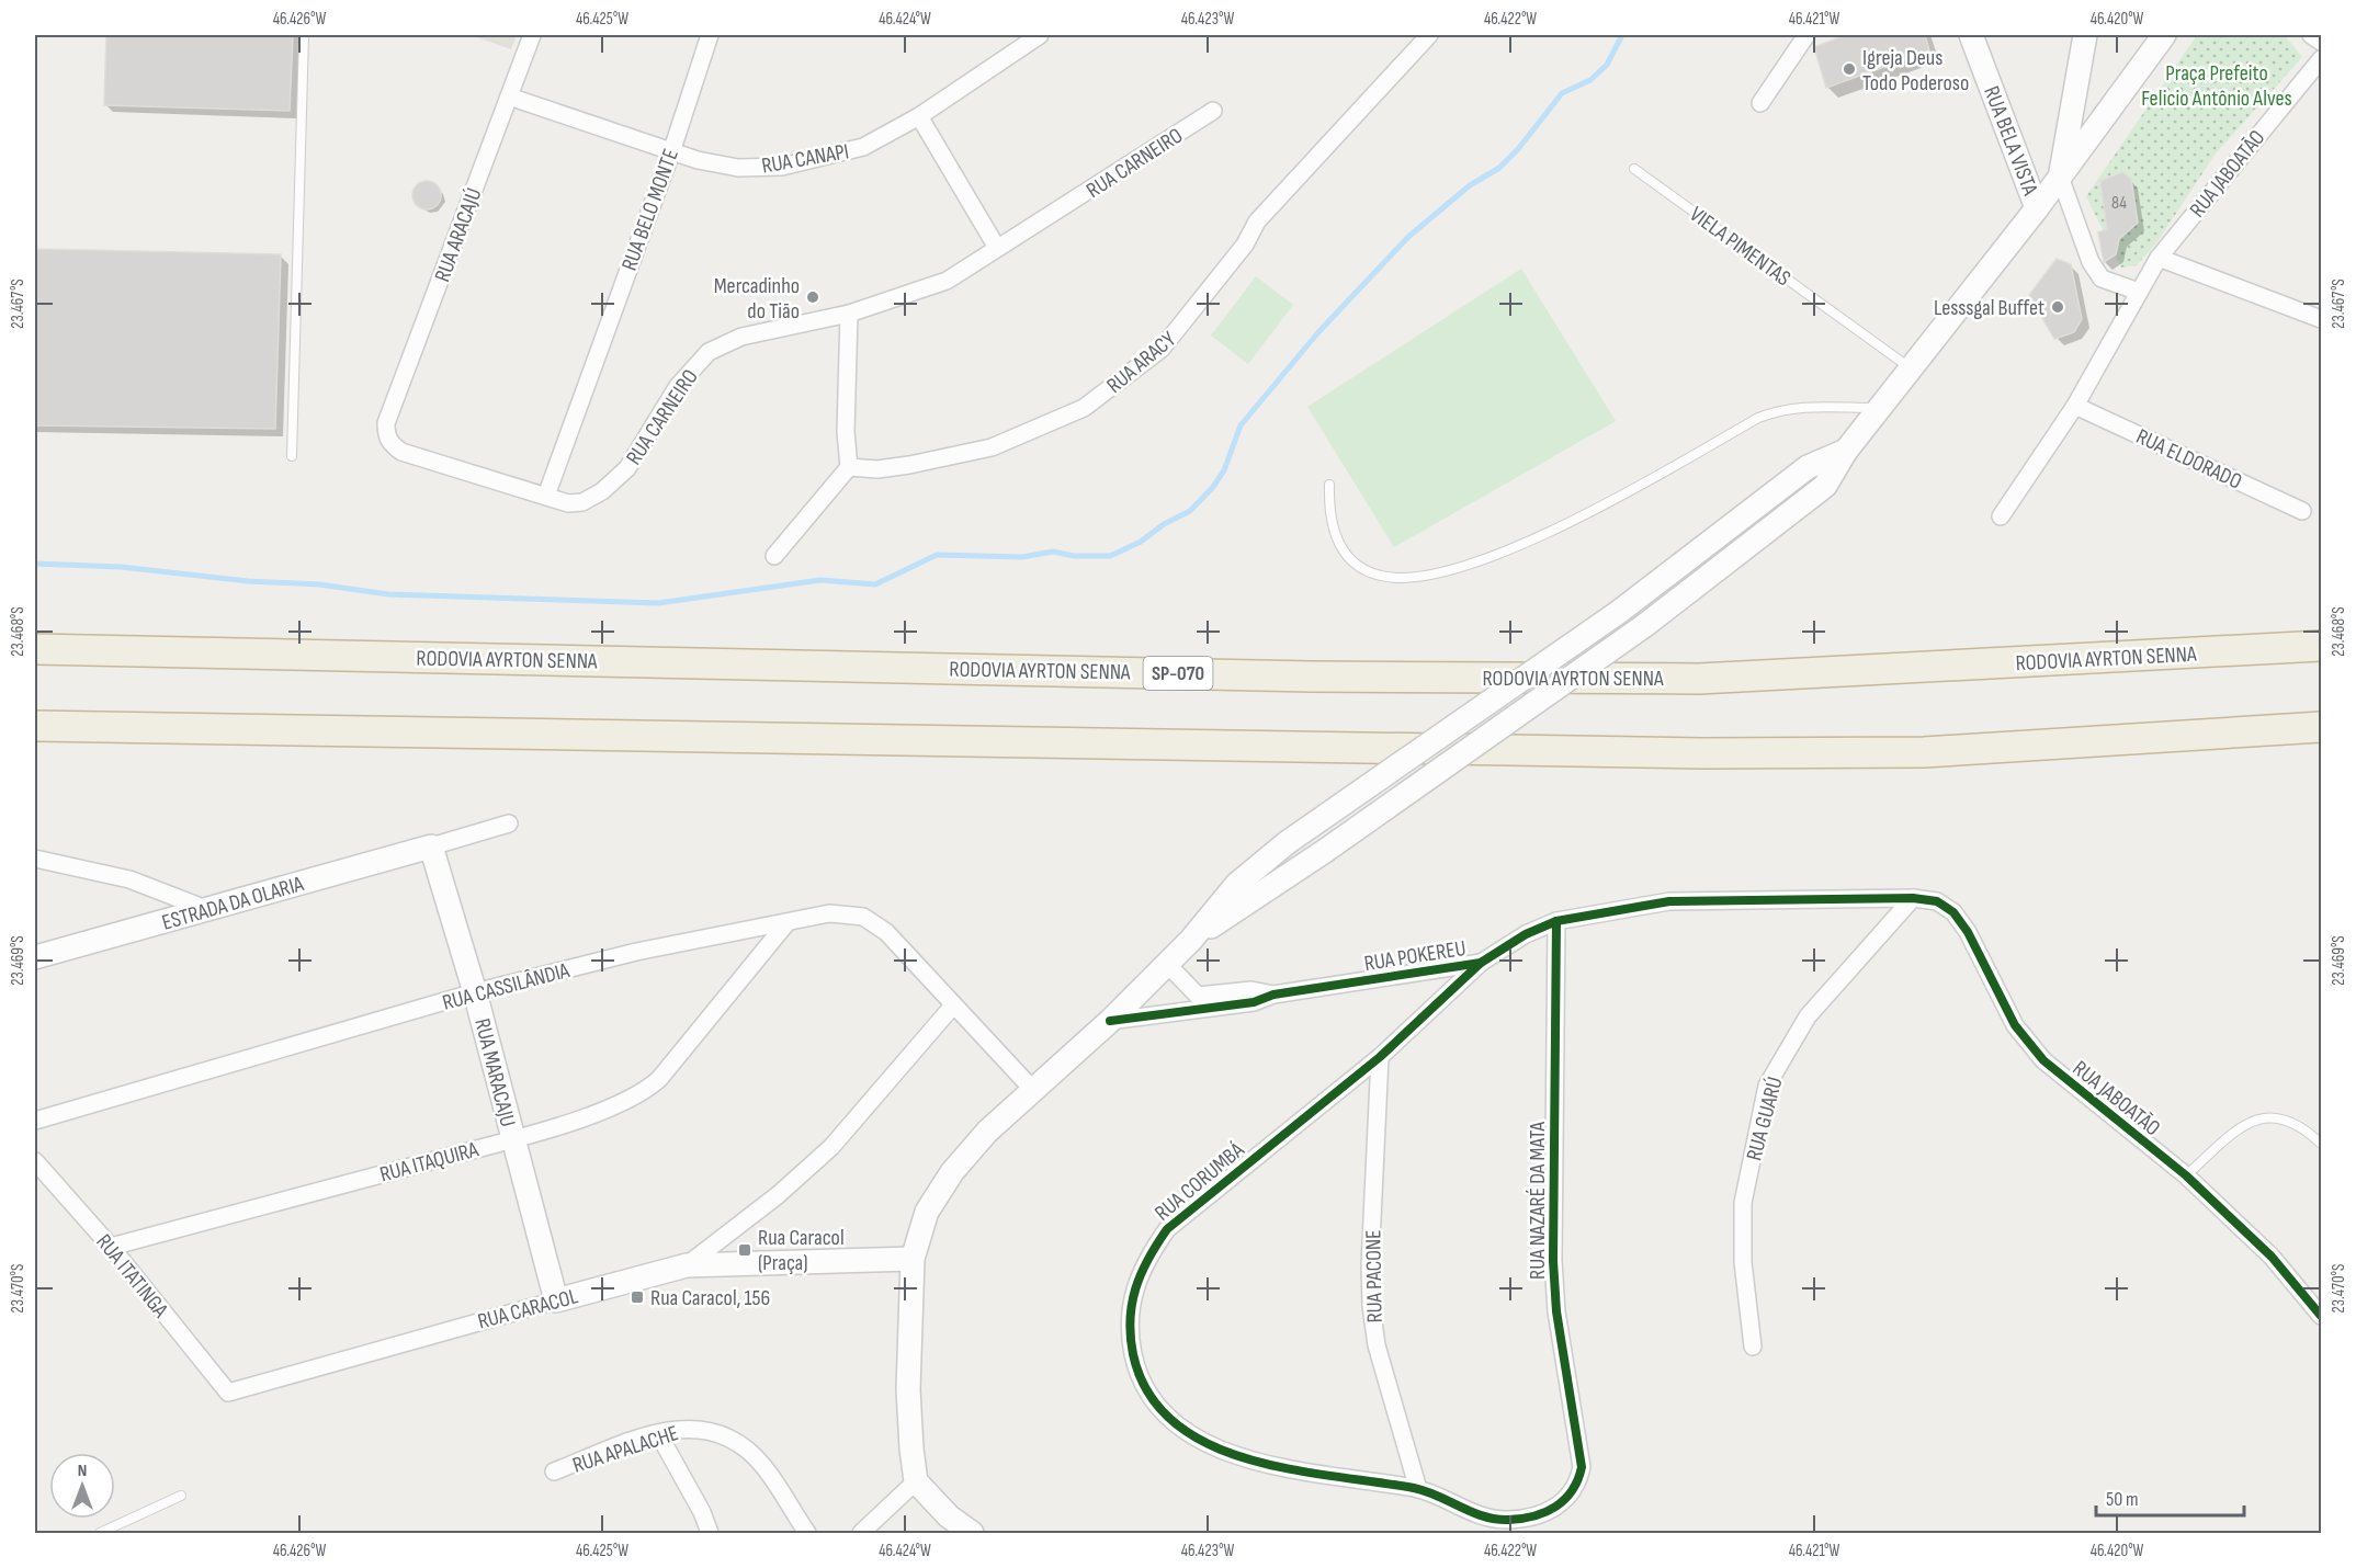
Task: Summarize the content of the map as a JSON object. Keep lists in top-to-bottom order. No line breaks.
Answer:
{"streets":{"highway":["RODOVIA AYRTON SENNA","SP-070"],"main road":["RUA BELA VISTA","ESTRADA DA OLARIA","RUA MARACAJU","RUA CARACOL"],"street":["RUA CANAPI","RUA CARNEIRO","RUA JABOATÃO","RUA BELO MONTE","RUA ARACAJÚ","RUA ARACY","RUA ELDORADO","RUA POKEREU","RUA CASSILÂNDIA","RUA GUARÚ","RUA ITAQUIRA","RUA CORUMBÁ","RUA NAZARÉ DA MATA","RUA ITATINGA","RUA PACONE","RUA APALACHE"],"lane":["VIELA PIMENTAS"]},"crossings":[["RUA CANAPI","RUA BELO MONTE"],["RUA CANAPI","RUA ARACAJÚ"],["RUA CARNEIRO","RUA BELO MONTE"],["RUA CARNEIRO","RUA ARACAJÚ"],["RUA JABOATÃO","RUA ELDORADO"],["RUA JABOATÃO","RUA POKEREU"],["RUA JABOATÃO","RUA GUARÚ"],["ESTRADA DA OLARIA","RUA MARACAJU"],["RUA POKEREU","RUA GUARÚ"],["RUA POKEREU","RUA CORUMBÁ"],["RUA POKEREU","RUA NAZARÉ DA MATA"],["RUA CASSILÂNDIA","RUA MARACAJU"],["RUA CASSILÂNDIA","RUA ITAQUIRA"],["RUA MARACAJU","RUA ITAQUIRA"],["RUA MARACAJU","RUA CARACOL"],["RUA ITAQUIRA","RUA ITATINGA"],["RUA CORUMBÁ","RUA NAZARÉ DA MATA"],["RUA CORUMBÁ","RUA PACONE"],["RUA ITATINGA","RUA CARACOL"]],"parks":["Praça Prefeito Felicio Antônio Alves"],"places":{"other":["Igreja Deus Todo Poderoso","Mercadinho do Tião","Lesssgal Buffet"],"transit":["Rua Caracol (Praça)","Rua Caracol, 156"]},"house_numbers":["84"],"scale_bar":"50 m","north":"top","coordinates":["46.426°W","46.425°W","46.424°W","46.423°W","46.422°W","46.421°W","46.420°W","23.467°S","23.468°S","23.469°S","23.470°S"]}
